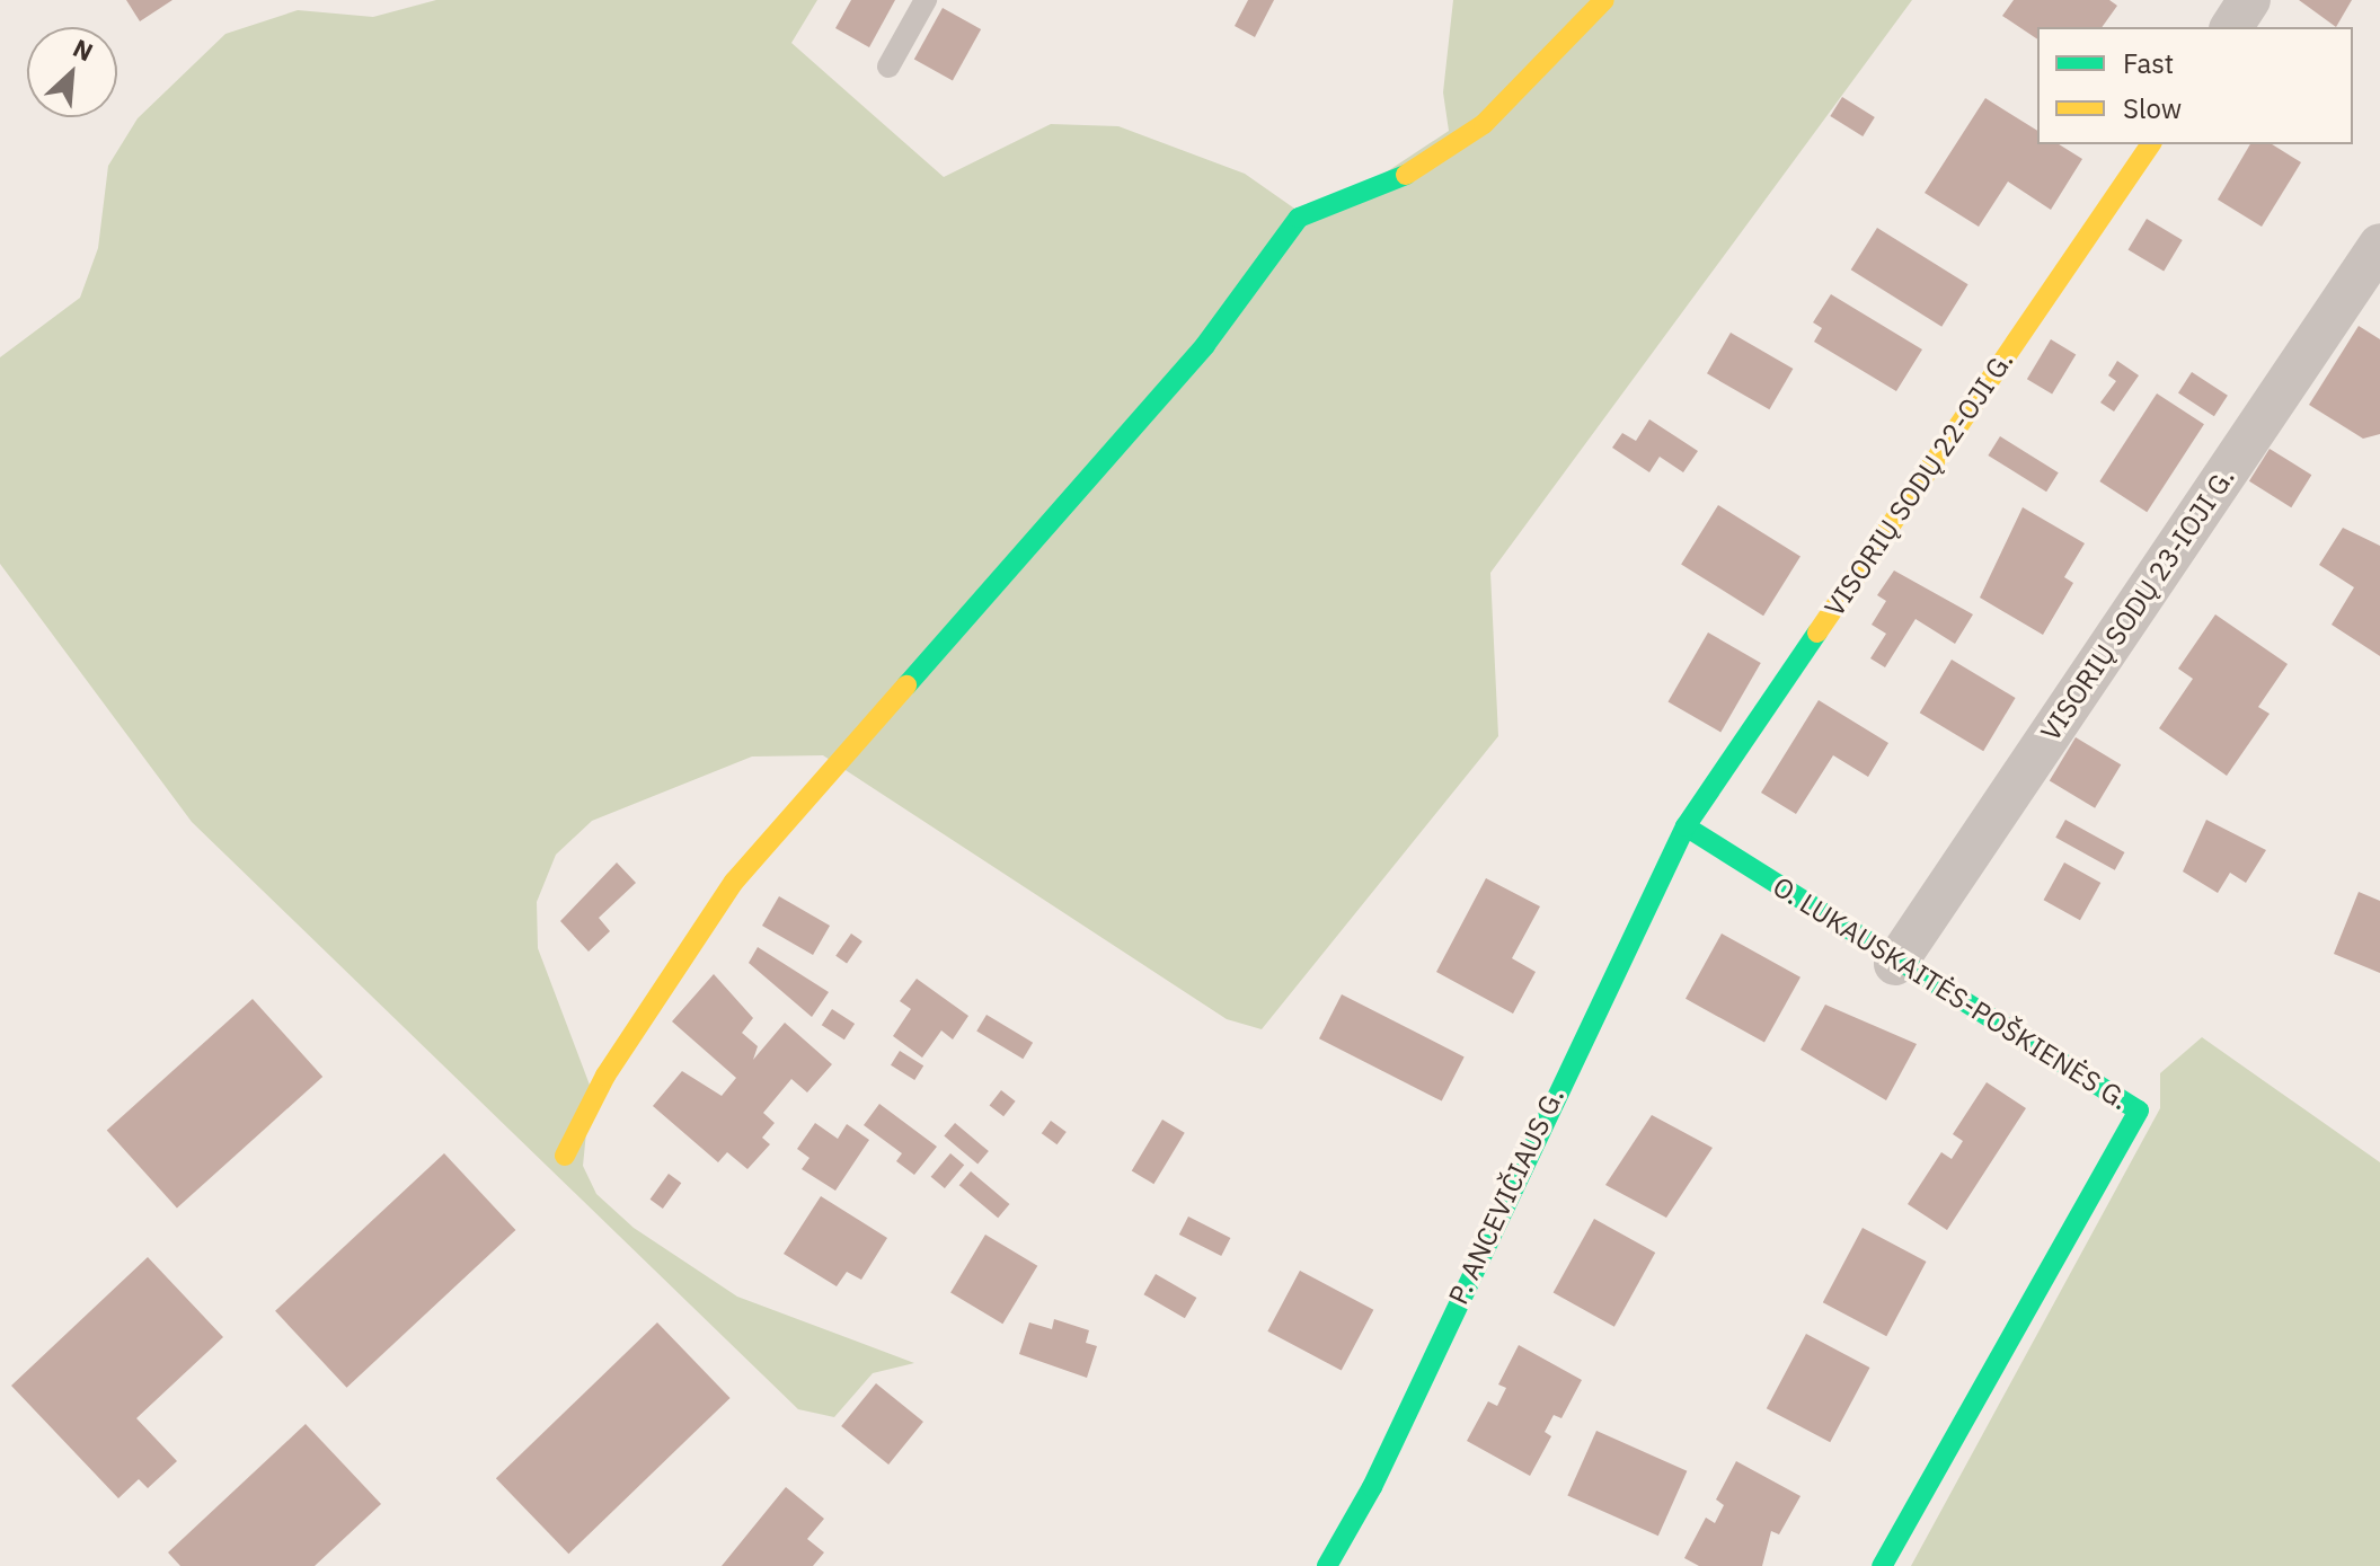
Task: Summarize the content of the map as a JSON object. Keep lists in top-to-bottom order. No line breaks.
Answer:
{"streets":{"street":["VISORIŲ SODŲ 22-OJI G.","VISORIŲ SODŲ 23-IOJI G.","O. LUKAUSKAITĖS-POŠKIENĖS G.","P. ANCEVIČIAUS G."]},"crossings":[["VISORIŲ SODŲ 22-OJI G.","O. LUKAUSKAITĖS-POŠKIENĖS G."],["VISORIŲ SODŲ 22-OJI G.","P. ANCEVIČIAUS G."],["VISORIŲ SODŲ 23-IOJI G.","O. LUKAUSKAITĖS-POŠKIENĖS G."],["O. LUKAUSKAITĖS-POŠKIENĖS G.","P. ANCEVIČIAUS G."]],"legend":["Fast","Slow"],"north":"top right"}
